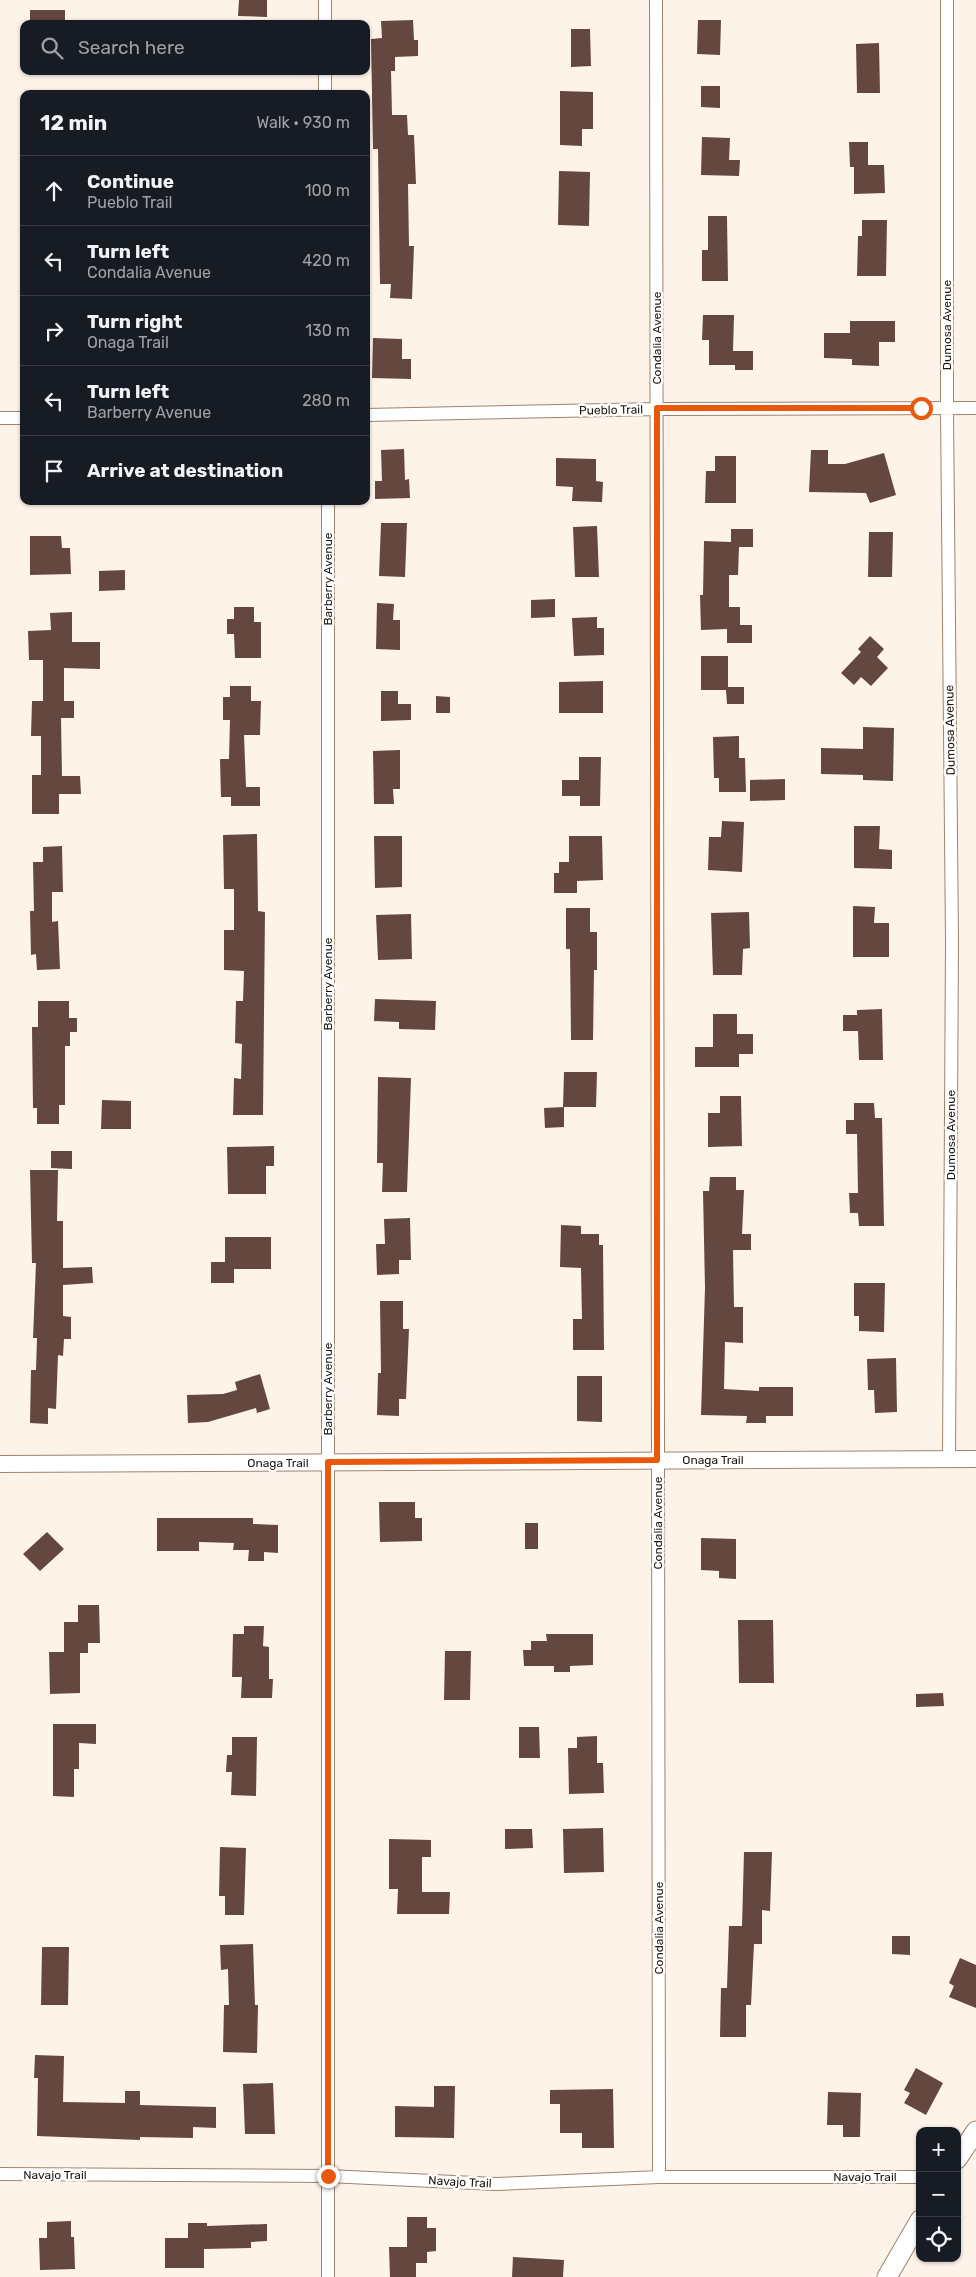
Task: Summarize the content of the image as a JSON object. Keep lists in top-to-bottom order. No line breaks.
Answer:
{"streets":{"street":["Dumosa Avenue","Condalia Avenue","Pueblo Trail","Barberry Avenue","Onaga Trail","Navajo Trail"]},"crossings":[["Dumosa Avenue","Pueblo Trail"],["Dumosa Avenue","Onaga Trail"],["Condalia Avenue","Pueblo Trail"],["Condalia Avenue","Onaga Trail"],["Condalia Avenue","Navajo Trail"],["Barberry Avenue","Onaga Trail"],["Barberry Avenue","Navajo Trail"]],"page":{"search":"Search here","heading":["12 min","Walk · 930 m"],"list":[["Continue","Pueblo Trail","100 m"],["Turn left","Condalia Avenue","420 m"],["Turn right","Onaga Trail","130 m"],["Turn left","Barberry Avenue","280 m"],"Arrive at destination"],"map_buttons":["+","−"]}}
